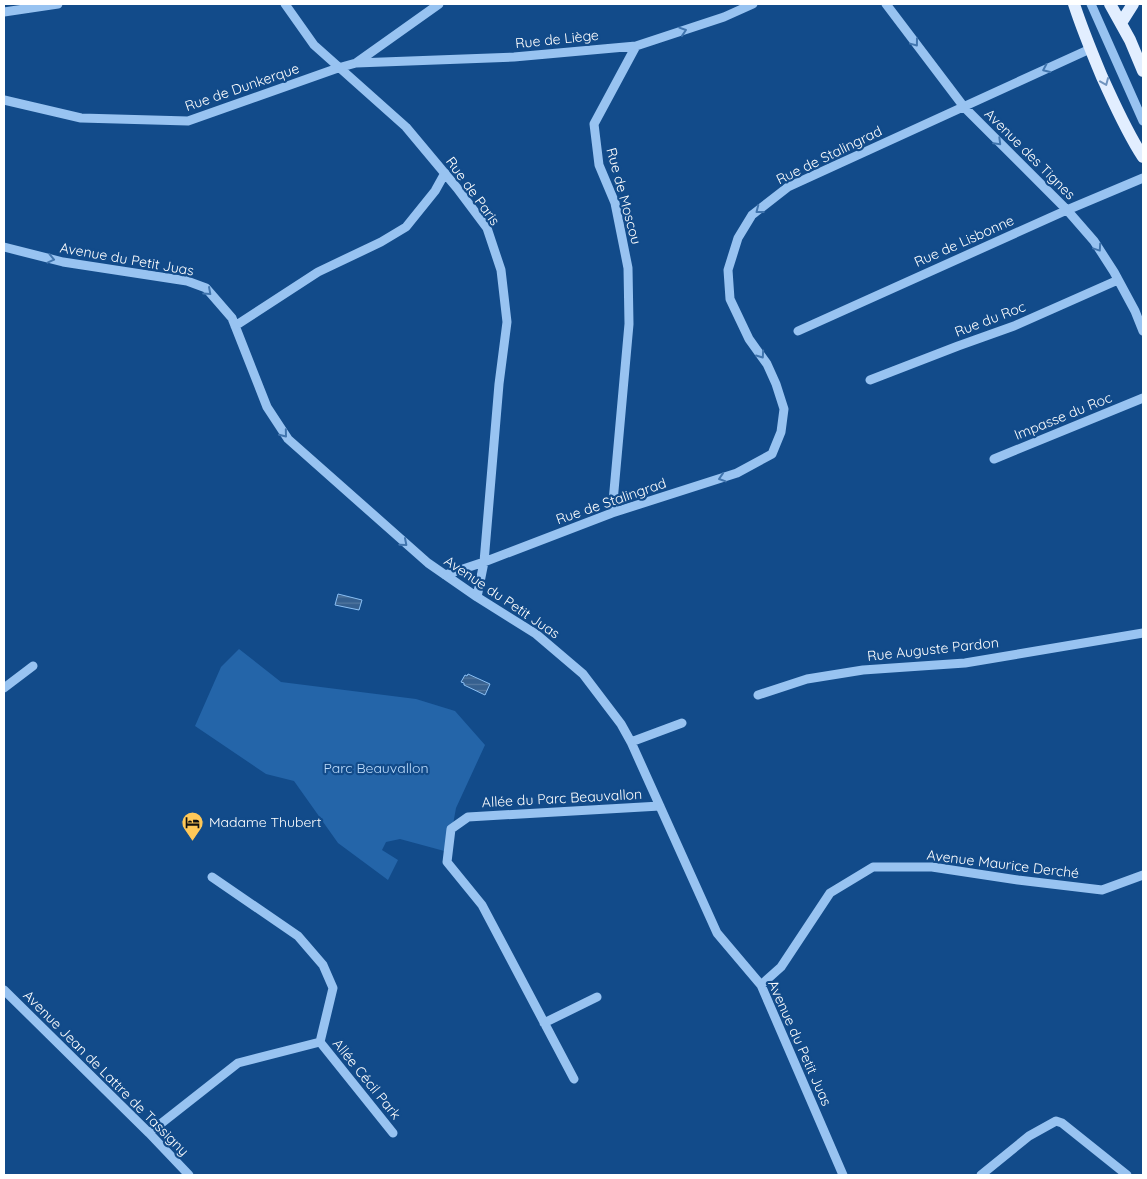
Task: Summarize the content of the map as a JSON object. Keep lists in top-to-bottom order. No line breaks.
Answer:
{"streets":{"street":["Rue de Liège","Rue de Dunkerque","Avenue des Tignes","Rue de Stalingrad","Rue de Paris","Rue de Moscou","Rue de Lisbonne","Avenue du Petit Juas","Rue du Roc","Impasse du Roc","Rue Auguste Pardon","Allée du Parc Beauvallon","Avenue Maurice Derché","Avenue Jean de Lattre de Tassigny","Allée Cécil Park"]},"crossings":[["Rue de Liège","Rue de Dunkerque"],["Rue de Liège","Rue de Moscou"],["Rue de Dunkerque","Rue de Paris"],["Avenue des Tignes","Rue de Stalingrad"],["Avenue des Tignes","Rue de Lisbonne"],["Avenue des Tignes","Rue du Roc"],["Rue de Stalingrad","Rue de Paris"],["Rue de Stalingrad","Rue de Moscou"],["Avenue du Petit Juas","Allée du Parc Beauvallon"],["Avenue du Petit Juas","Avenue Maurice Derché"],["Avenue Jean de Lattre de Tassigny","Allée Cécil Park"]],"one_way":["Avenue des Tignes","Rue de Stalingrad","Avenue du Petit Juas"],"parks":["Parc Beauvallon"],"places":{"hotel":["Madame Thubert"]}}
